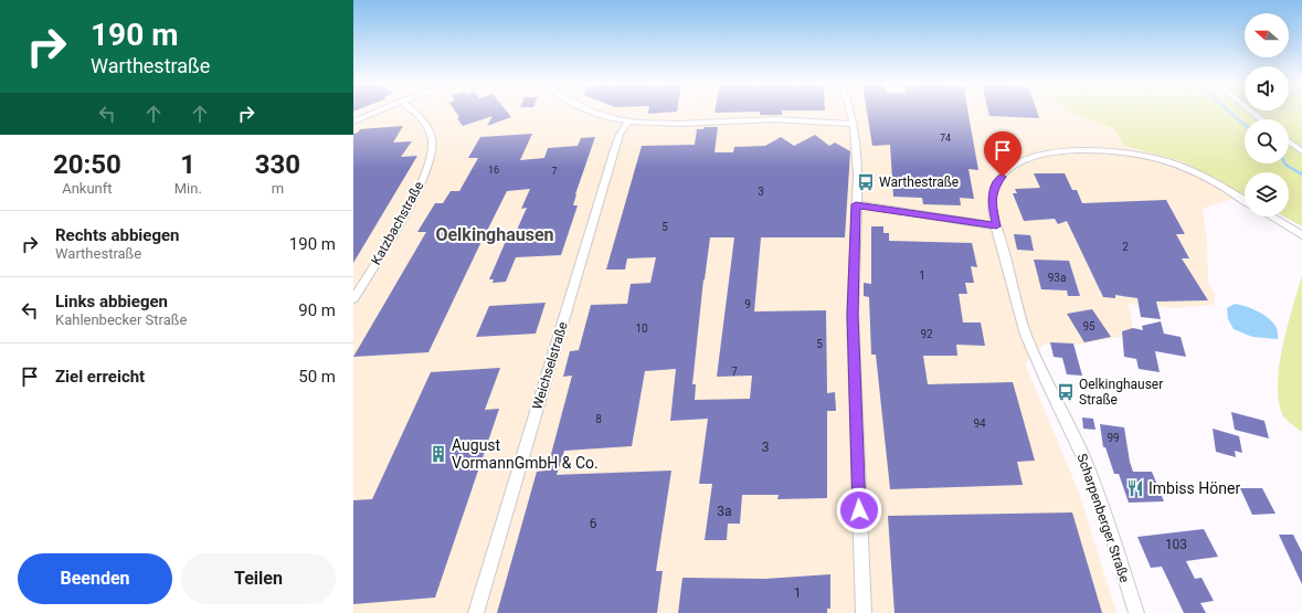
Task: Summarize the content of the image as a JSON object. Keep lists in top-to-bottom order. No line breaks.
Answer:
{"streets":{"street":["Katzbachstraße","Weichselstraße","Scharpenberger Straße"]},"districts":["Oelkinghausen"],"places":{"bus stop":["Warthestraße","Oelkinghauser Straße"],"building":["August VormannGmbH & Co."],"restaurant":["Imbiss Höner"]},"house_numbers":["74","16","7","3","5","2","1","93a","9","95","10","92","5","7","8","94","99","3","3a","6","103","1"],"north":"left","page":{"turn":["190 m","Warthestraße"],"eta":["20:50","Ankunft","1","Min.","330","m"],"list":[{"name":"Rechts abbiegen","note":"Warthestraße","value":"190 m"},{"name":"Links abbiegen","note":"Kahlenbecker Straße","value":"90 m"},{"name":"Ziel erreicht","value":"50 m"}],"buttons":["Beenden","Teilen"]}}
